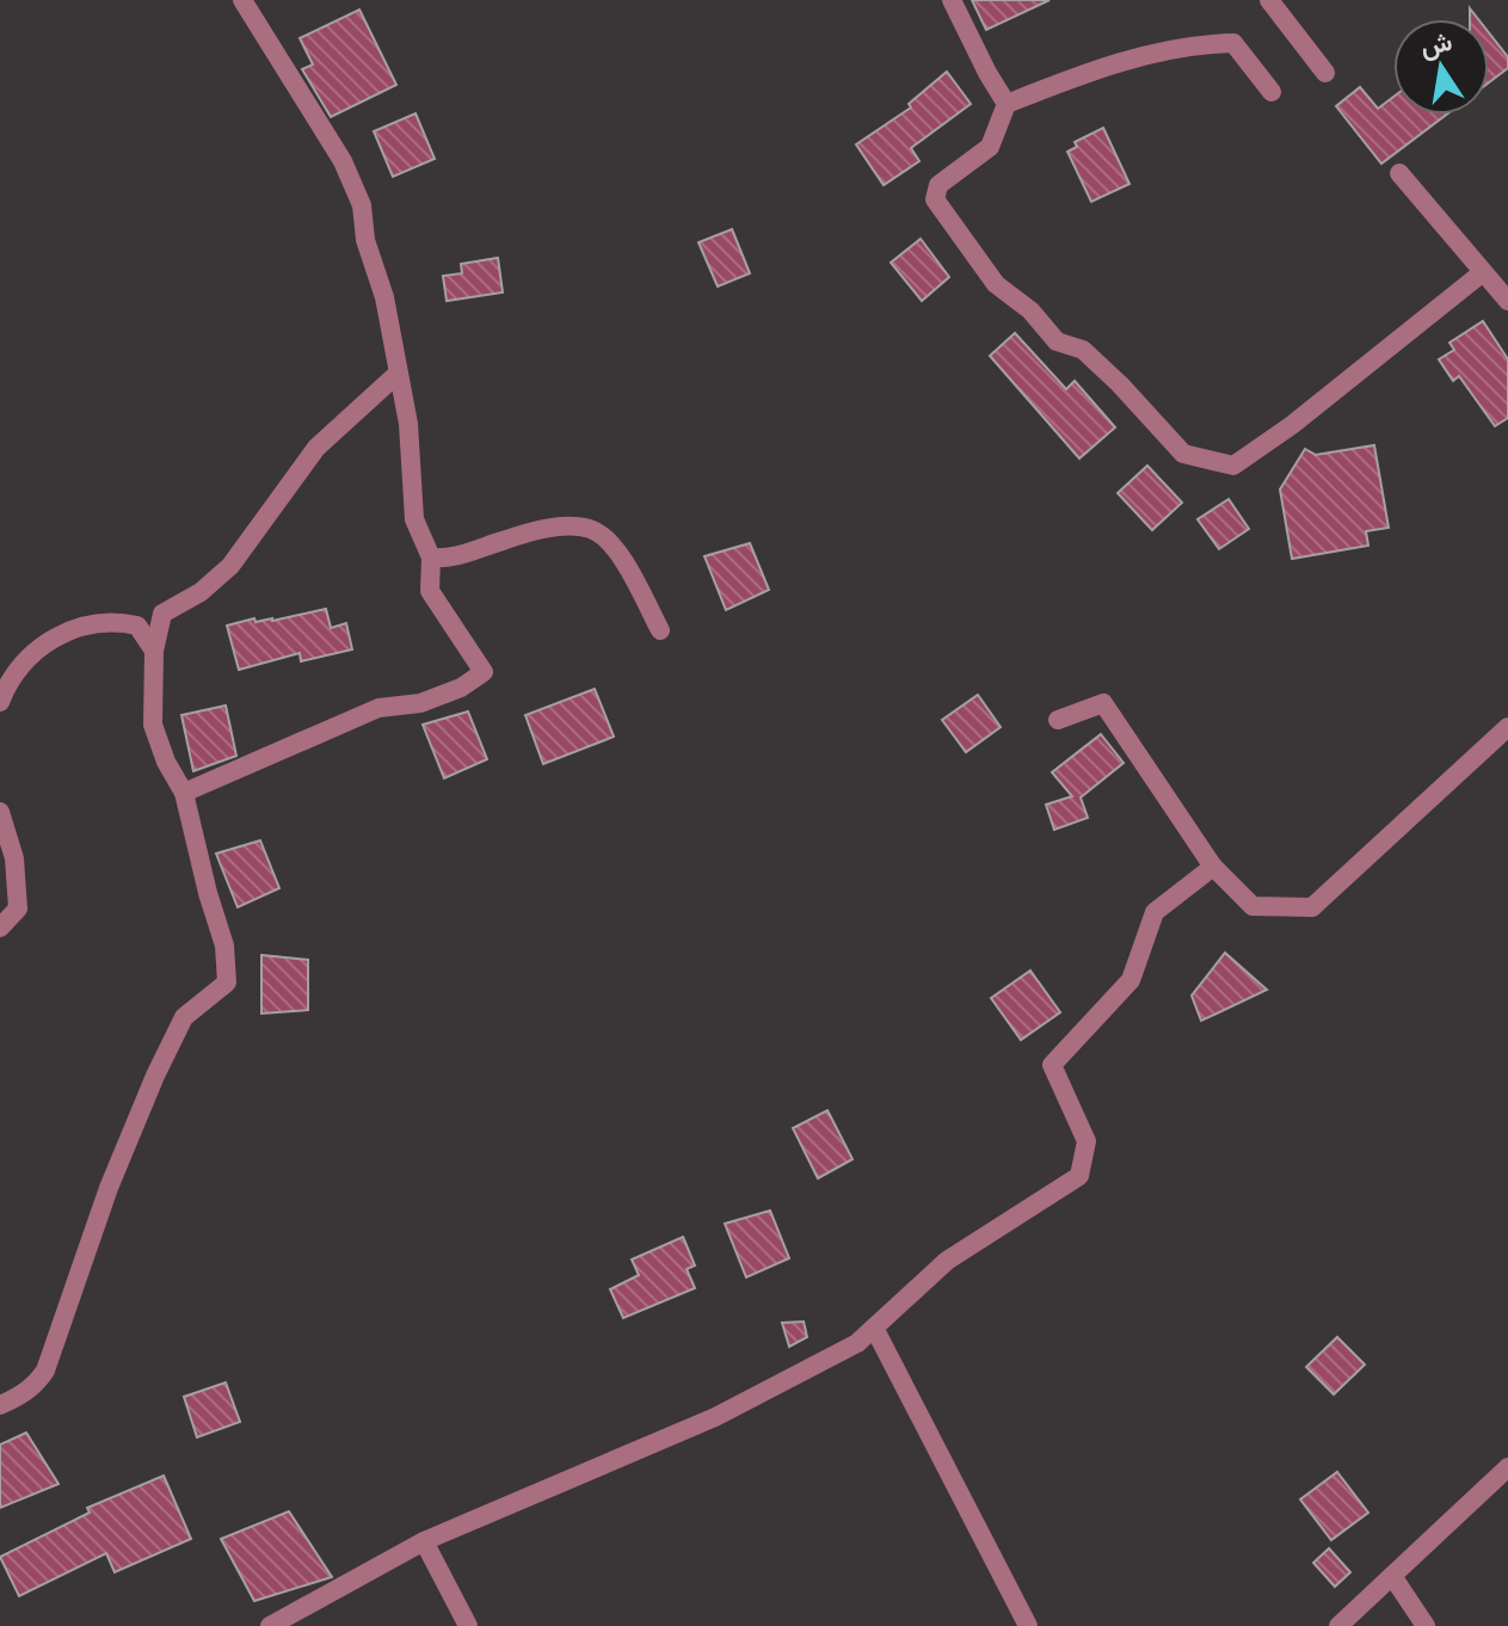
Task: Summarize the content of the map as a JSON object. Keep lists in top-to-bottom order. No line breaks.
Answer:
{"north":"top"}
